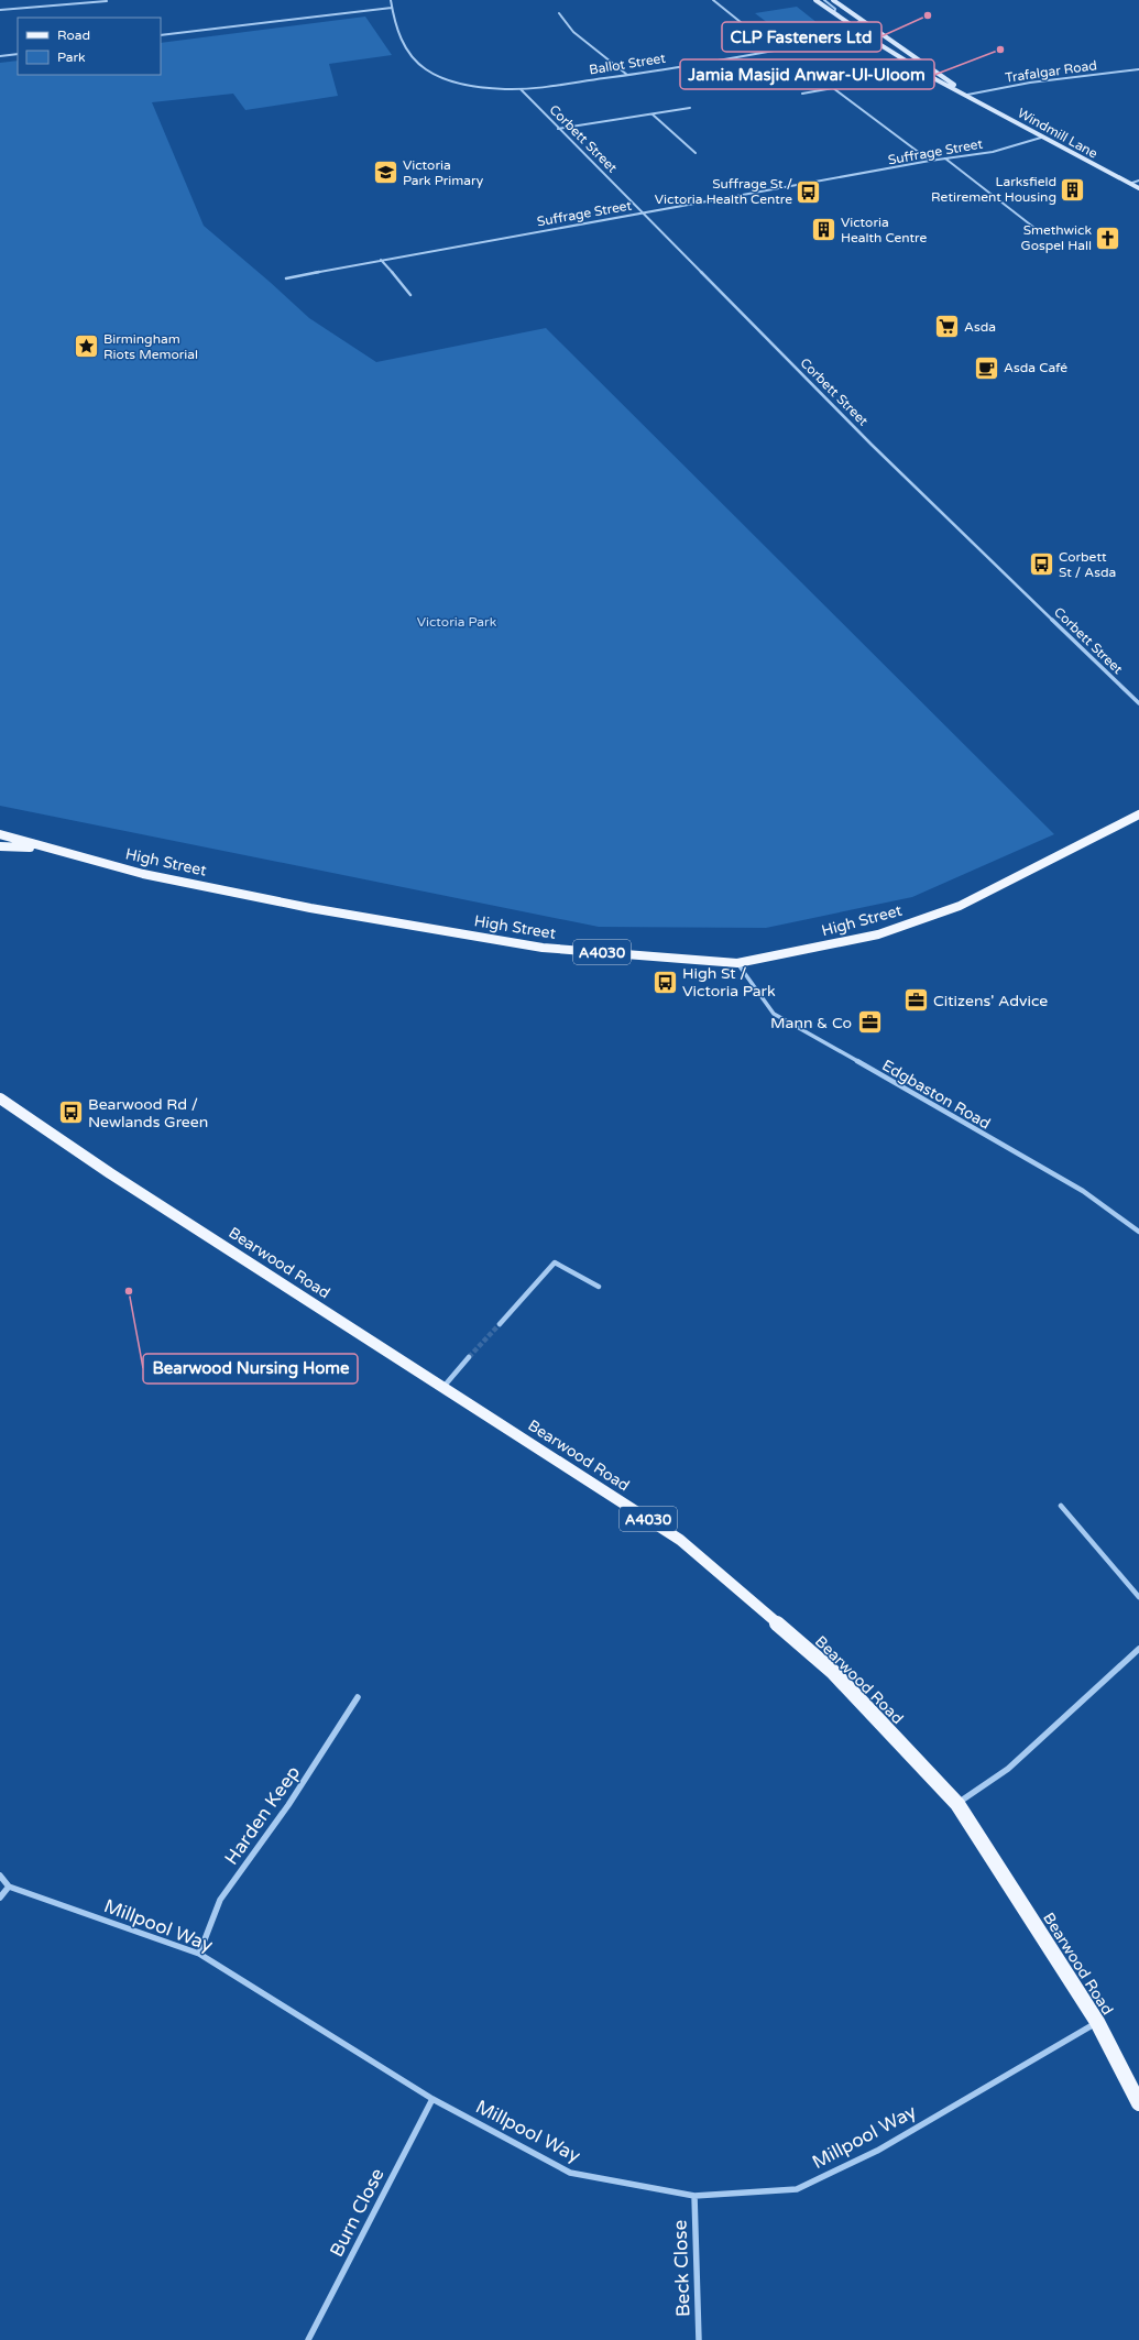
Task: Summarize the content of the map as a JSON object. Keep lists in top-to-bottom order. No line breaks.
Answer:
{"streets":{"main road":["Windmill Lane","High Street","A4030","Bearwood Road"],"street":["Ballot Street","Trafalgar Road","Corbett Street","Suffrage Street","Edgbaston Road","Harden Keep","Millpool Way","Burn Close","Beck Close"]},"crossings":[["Ballot Street","Windmill Lane"],["Ballot Street","Corbett Street"],["Trafalgar Road","Windmill Lane"],["Windmill Lane","Suffrage Street"],["Corbett Street","Suffrage Street"],["High Street","A4030"],["High Street","Edgbaston Road"],["Bearwood Road","Millpool Way"],["Harden Keep","Millpool Way"],["Millpool Way","Burn Close"],["Millpool Way","Beck Close"]],"parks":["Victoria Park"],"places":{"other":["CLP Fasteners Ltd","Jamia Masjid Anwar-Ul-Uloom","Bearwood Nursing Home"],"school or university":["Victoria Park Primary"],"building":["Larksfield Retirement Housing","Victoria Health Centre"],"bus stop":["Suffrage St / Victoria Health Centre","Corbett St / Asda","High St / Victoria Park","Bearwood Rd / Newlands Green"],"church":["Smethwick Gospel Hall"],"supermarket":["Asda"],"place":["Birmingham Riots Memorial"],"cafe":["Asda Café"],"office":["Citizens' Advice","Mann & Co"]},"legend":["Road","Park"]}
